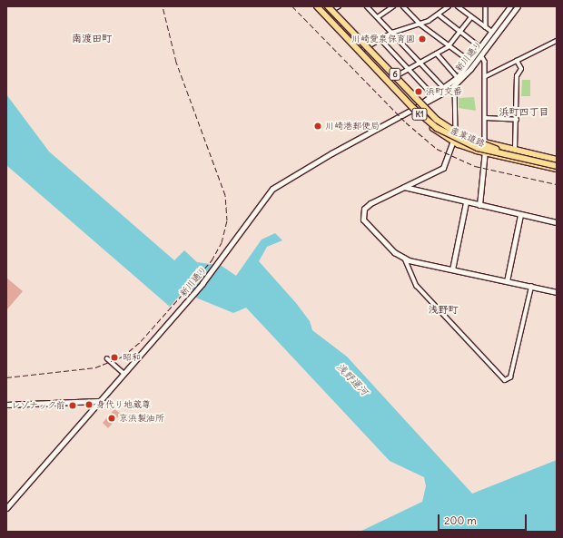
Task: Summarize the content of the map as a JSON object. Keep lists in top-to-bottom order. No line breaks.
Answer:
{"streets":{"highway":["K1"],"main road":["新川通り","6","産業道路"]},"crossings":[["新川通り","産業道路"],["K1","産業道路"]],"districts":["南渡田町","浜町四丁目","浅野町"],"water":["浅野運河"],"places":["川崎愛泉保育園","浜町交番","川崎港郵便局","昭和","身代り地蔵尊","レゾナック前","京浜製油所"],"scale_bar":"200 m"}
